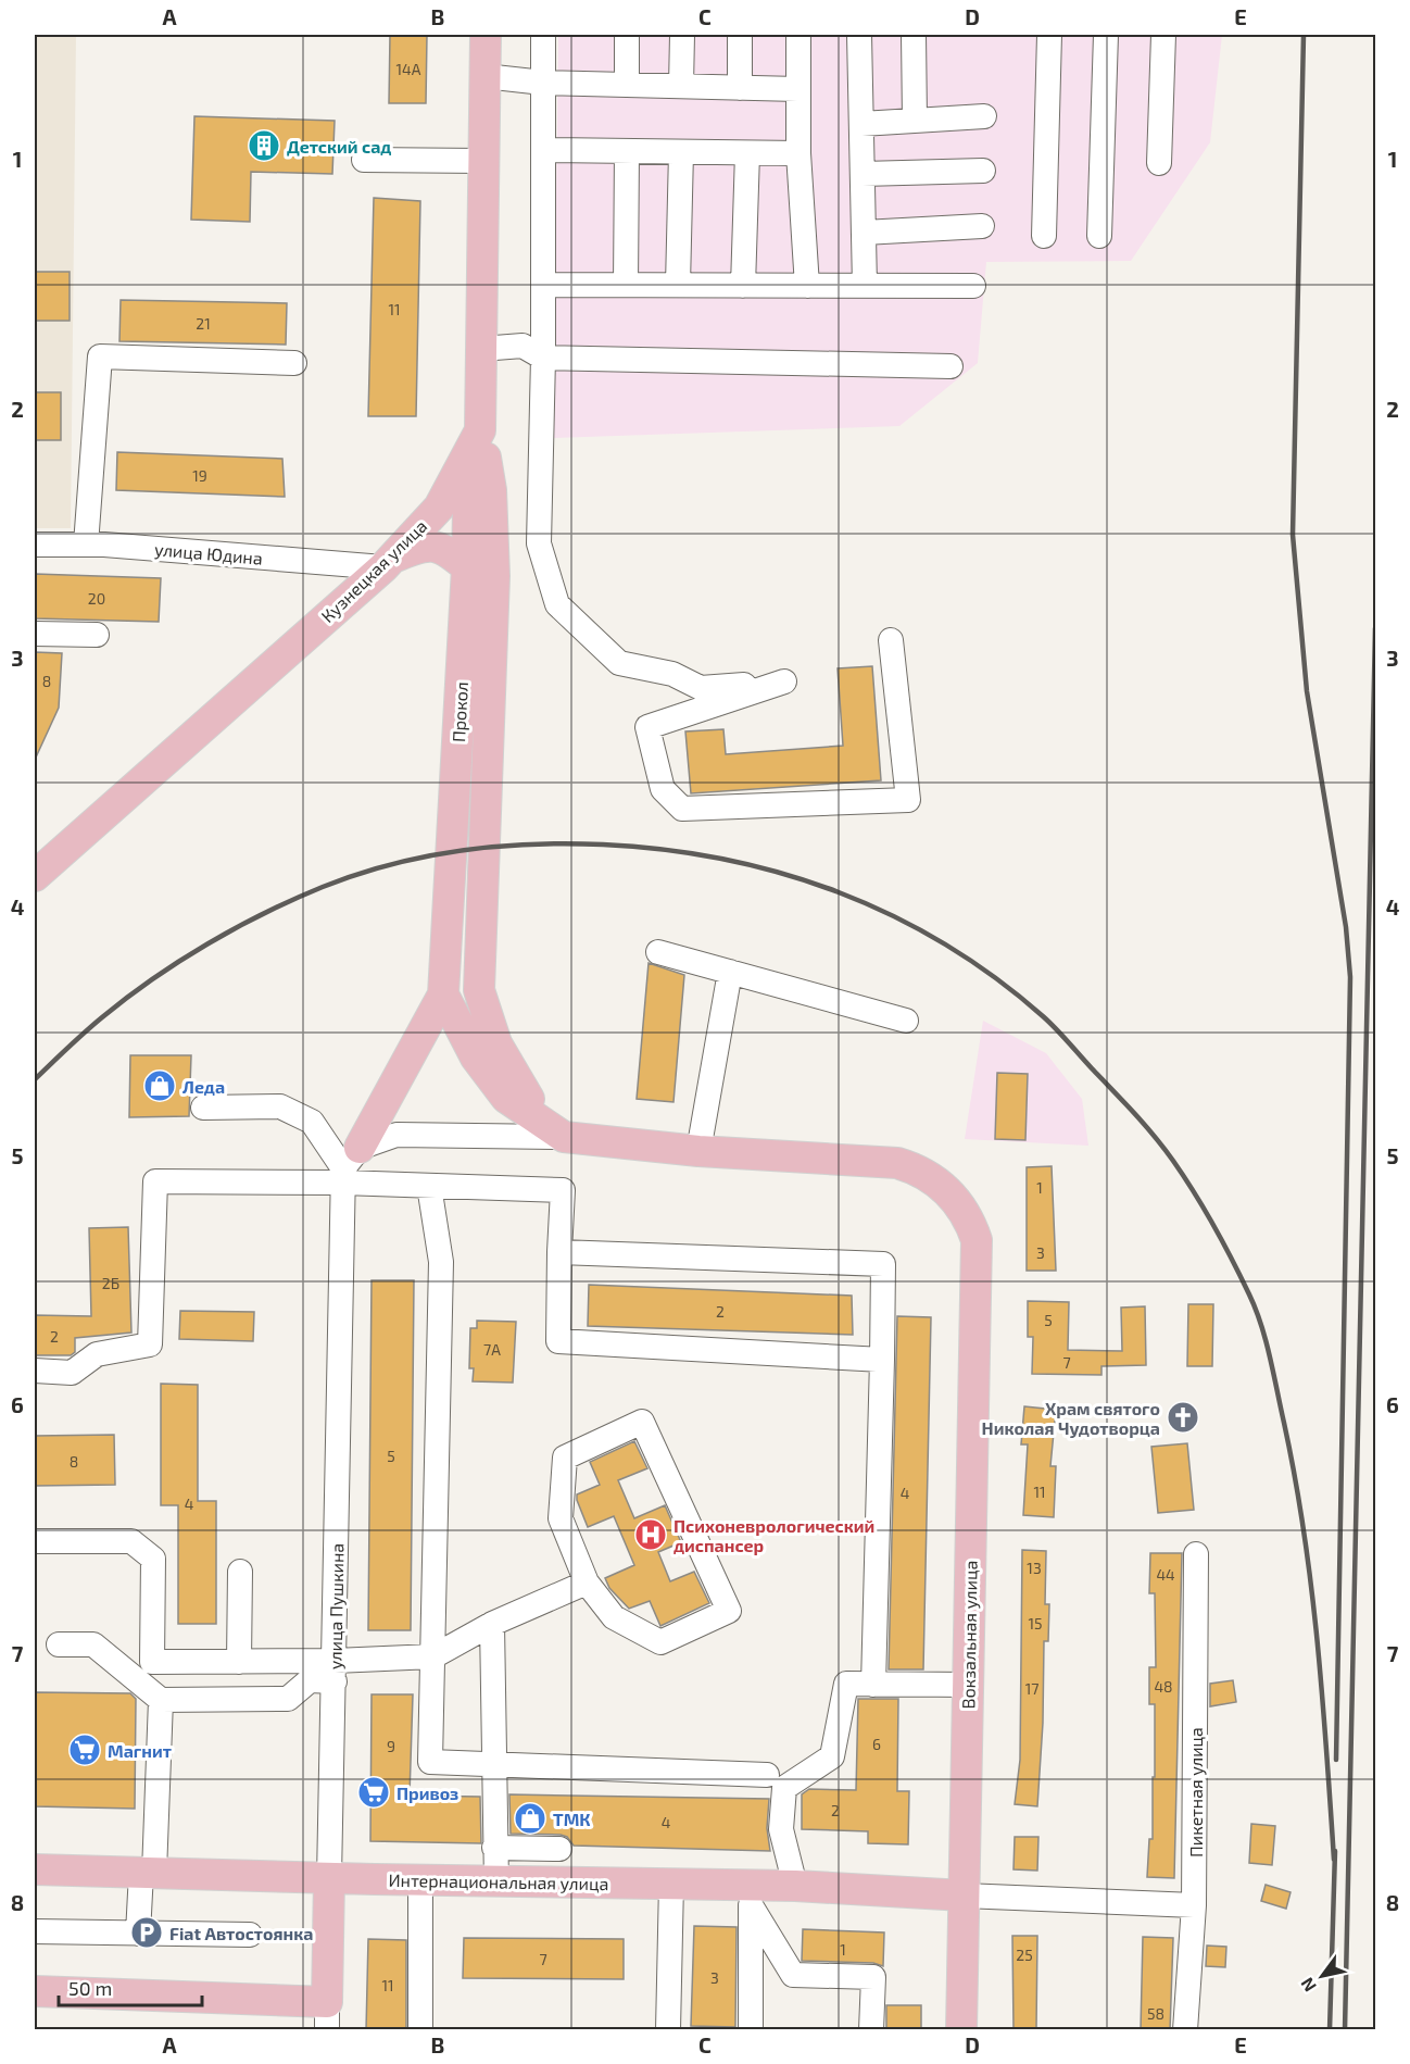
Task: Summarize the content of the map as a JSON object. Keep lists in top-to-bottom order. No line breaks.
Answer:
{"streets":{"main road":["Кузнецкая улица","Прокол","улица Пушкина","Вокзальная улица","Интернациональная улица"],"street":["улица Юдина","Пикетная улица"]},"crossings":[["улица Юдина","Кузнецкая улица"],["Кузнецкая улица","Прокол"],["улица Пушкина","Интернациональная улица"],["Вокзальная улица","Интернациональная улица"]],"places":{"building":["Детский сад"],"shop":["Леда","ТМК"],"church":["Храм святого Николая Чудотворца"],"hospital":["Психоневрологический диспансер"],"supermarket":["Магнит","Привоз"],"parking":["Fiat Автостоянка"]},"house_numbers":["14А","11","21","19","20","8","1","3","2Б","2","5","2","7А","7","5","8","11","4","4","13","44","15","48","17","6","9","2","4","1","25","7","3","11","58"],"scale_bar":"50 m","north":"bottom left","grid":{"columns":["A","B","C","D","E"],"rows":["1","2","3","4","5","6","7","8"]}}
